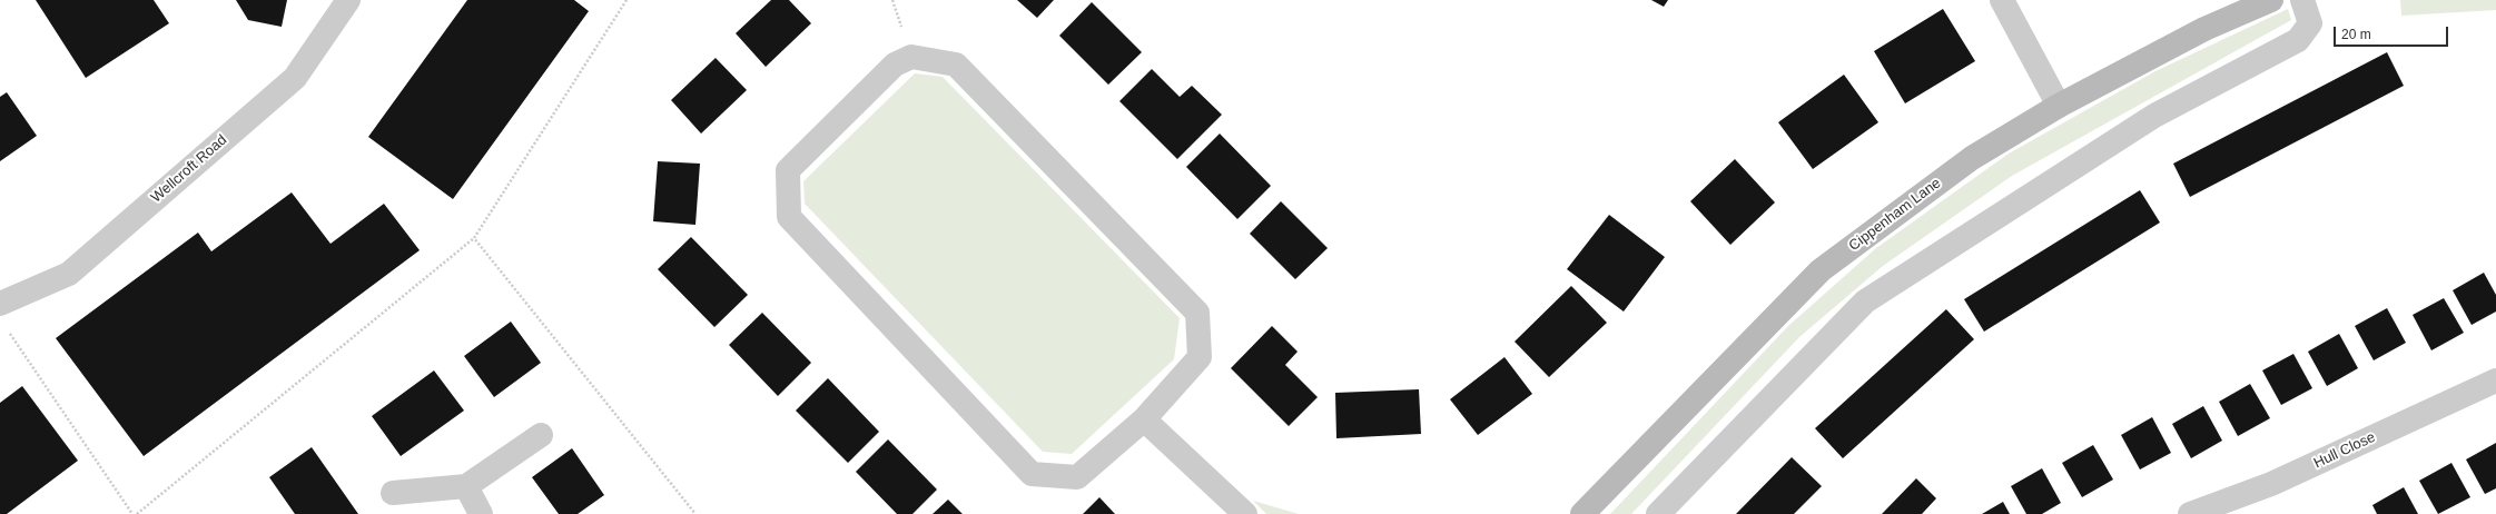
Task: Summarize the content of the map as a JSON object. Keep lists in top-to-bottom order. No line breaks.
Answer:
{"streets":{"street":["Wellcroft Road","Cippenham Lane","Hull Close"]},"scale_bar":"20 m"}
